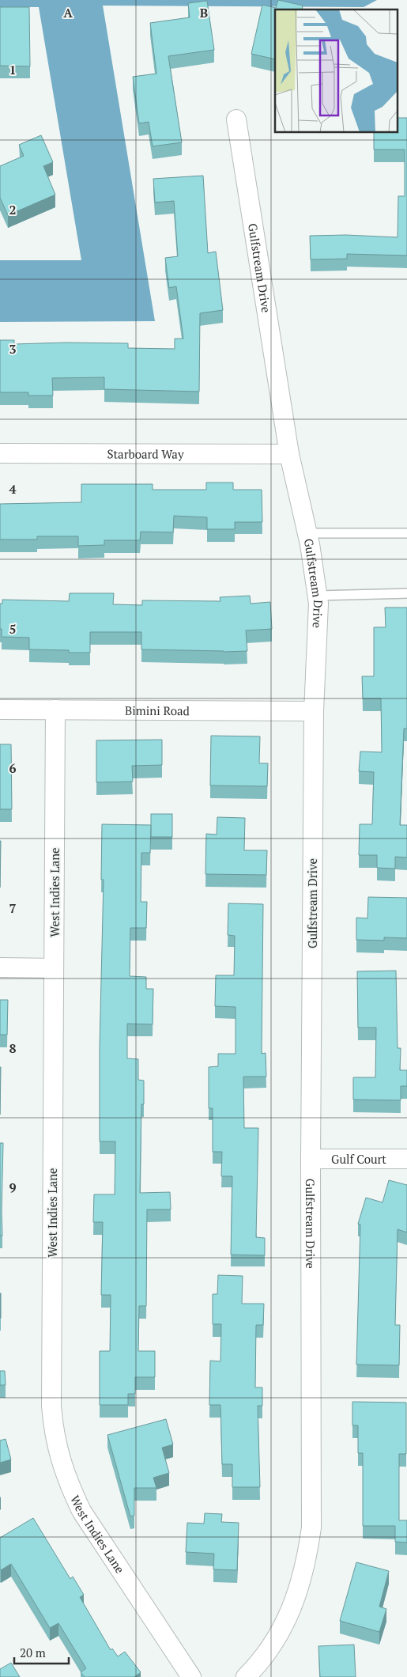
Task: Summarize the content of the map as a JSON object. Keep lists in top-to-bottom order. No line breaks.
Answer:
{"streets":{"street":["Gulfstream Drive","Starboard Way","Bimini Road","West Indies Lane","Gulf Court"]},"crossings":[["Gulfstream Drive","Starboard Way"],["Gulfstream Drive","Bimini Road"],["Gulfstream Drive","Gulf Court"],["Bimini Road","West Indies Lane"]],"scale_bar":"20 m","grid":{"columns":["A","B"],"rows":["1","2","3","4","5","6","7","8","9"]}}
